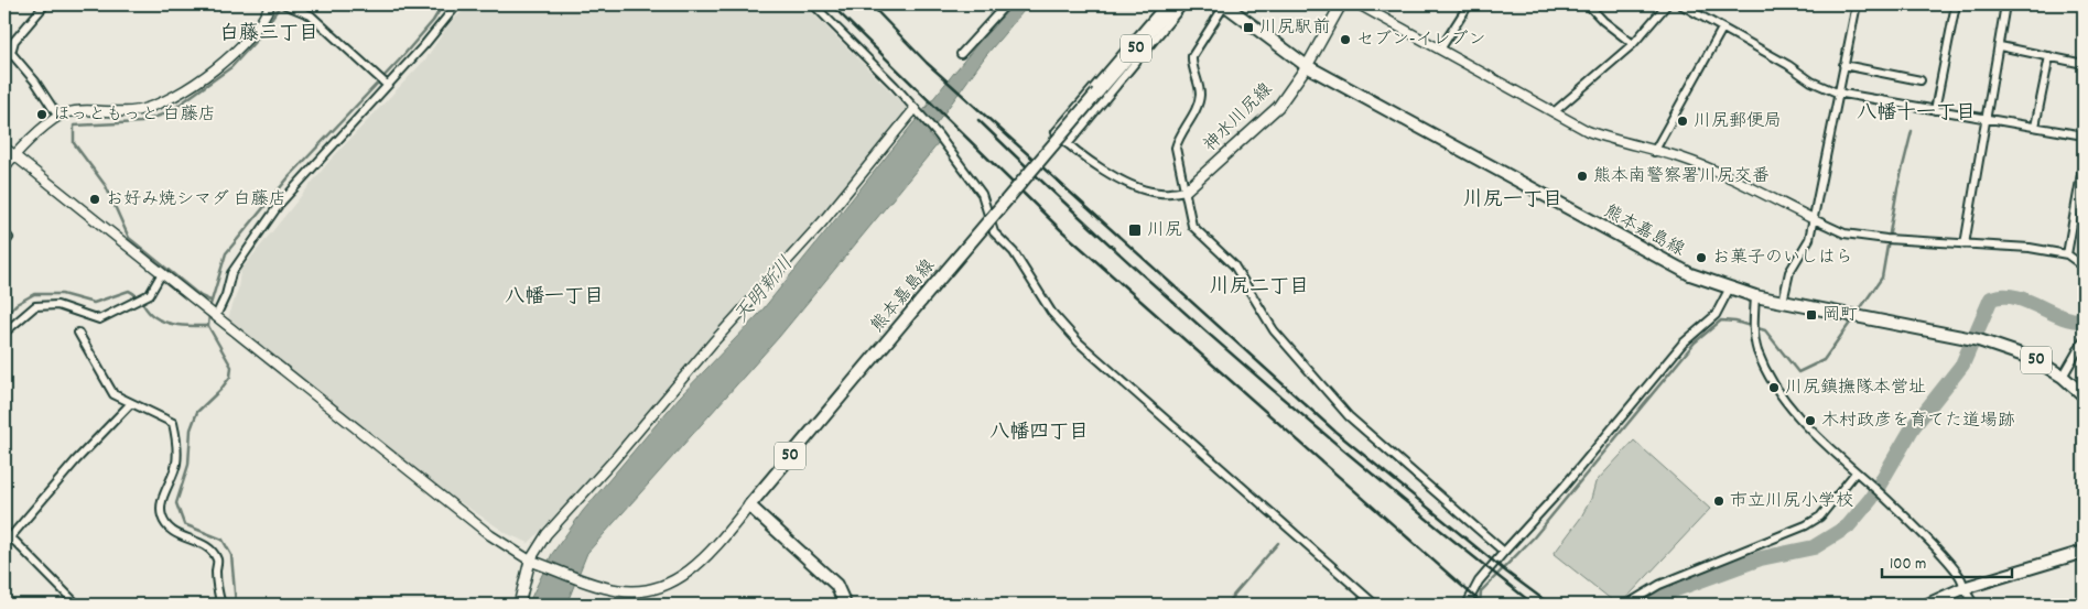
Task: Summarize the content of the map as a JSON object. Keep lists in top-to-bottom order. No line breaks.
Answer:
{"streets":{"main road":["50","神水川尻線","熊本嘉島線"]},"crossings":[["神水川尻線","熊本嘉島線"]],"districts":["白藤三丁目","八幡十一丁目","川尻一丁目","川尻二丁目","八幡一丁目","八幡四丁目"],"water":["天明新川"],"places":{"transit":["川尻駅前","川尻","岡町"],"other":["セブン-イレブン","ほっともっと 白藤店","川尻郵便局","熊本南警察署川尻交番","お好み焼シマダ 白藤店","お菓子のいしはら","川尻鎮撫隊本営址","木村政彦を育てた道場跡","市立川尻小学校"]},"scale_bar":"100 m"}
